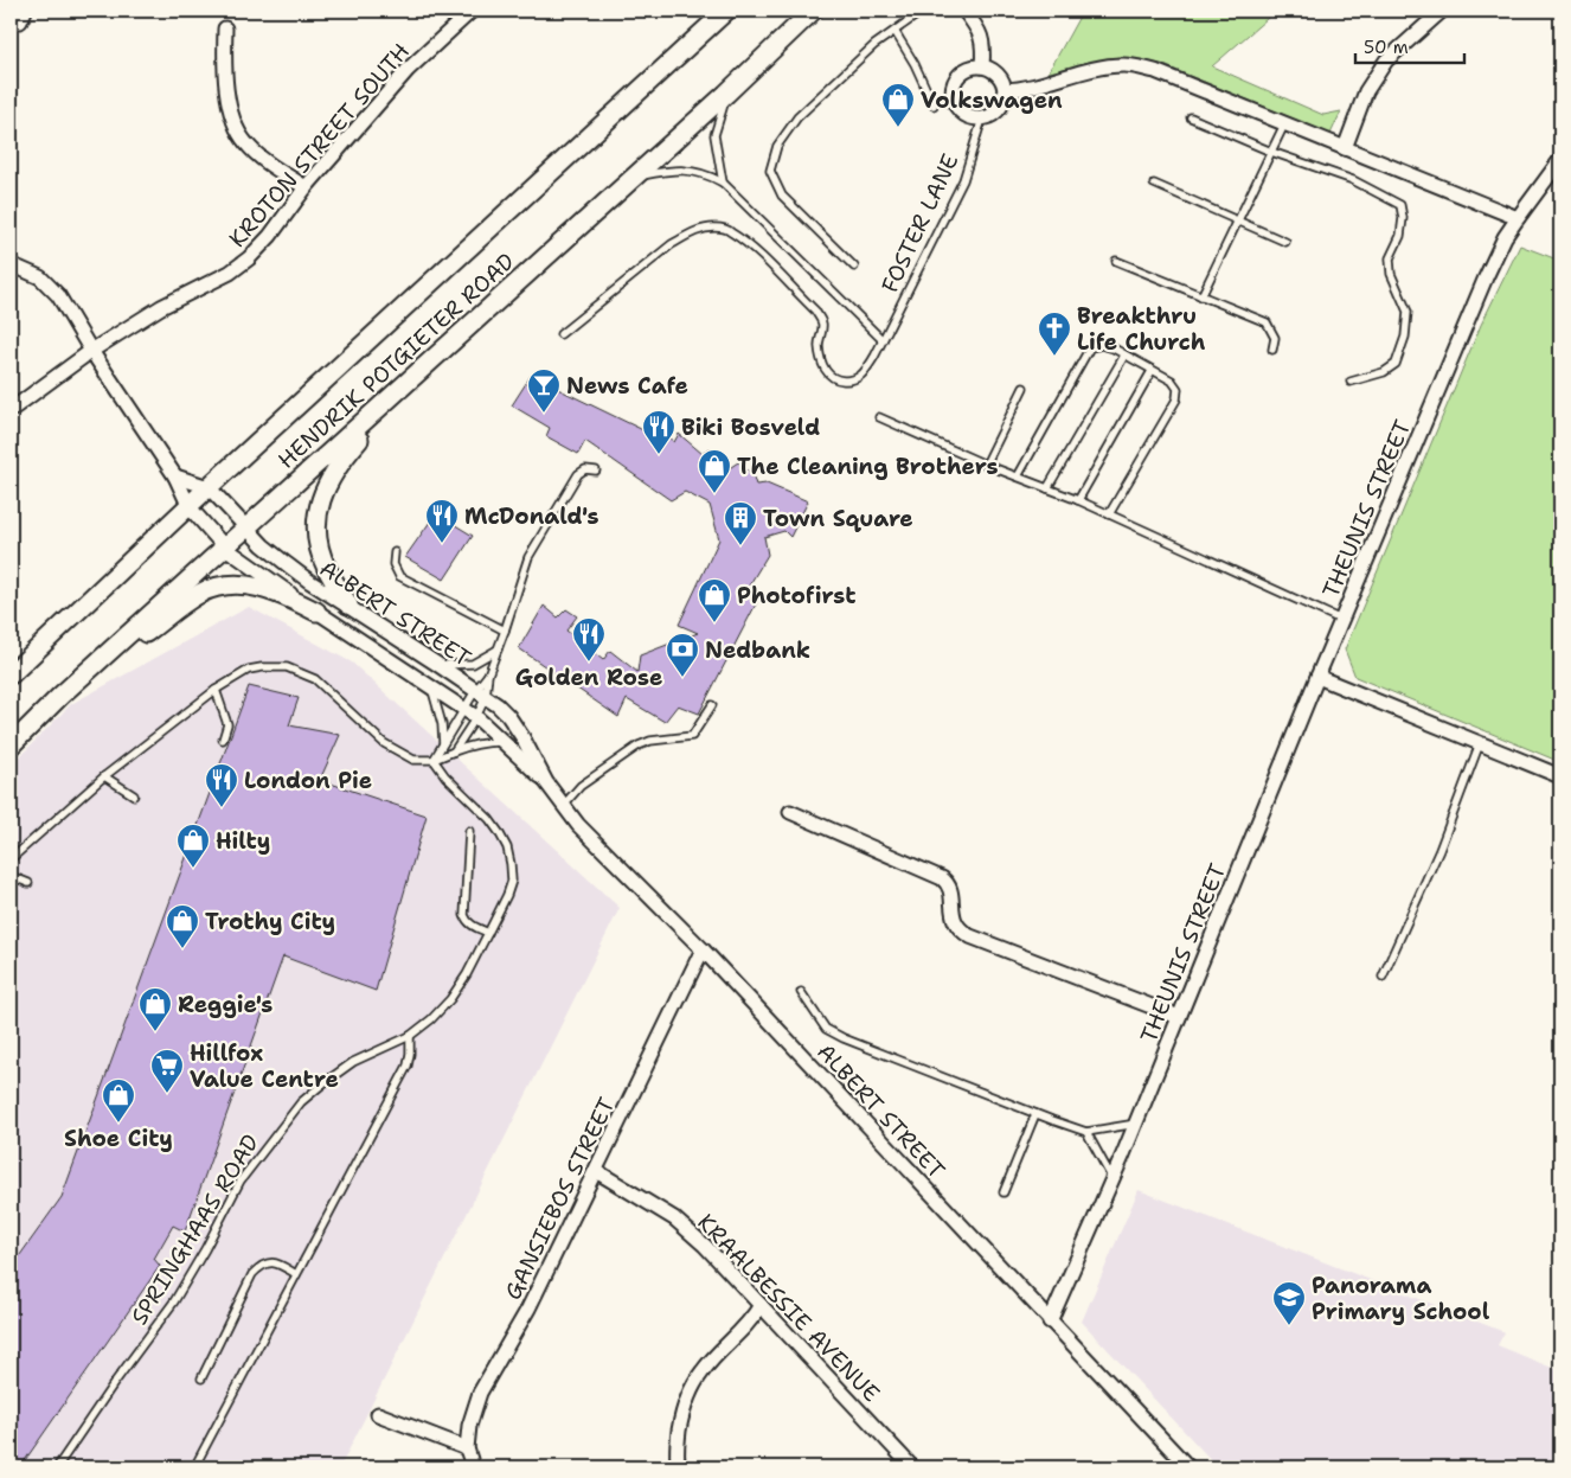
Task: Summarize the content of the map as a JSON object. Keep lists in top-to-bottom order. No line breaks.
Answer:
{"streets":{"main road":["HENDRIK POTGIETER ROAD"],"street":["KROTON STREET SOUTH","THEUNIS STREET","ALBERT STREET","GANSIEBOS STREET","KRAALBESSIE AVENUE"],"lane":["FOSTER LANE","SPRINGHAAS ROAD"]},"crossings":[["KROTON STREET SOUTH","ALBERT STREET"],["HENDRIK POTGIETER ROAD","ALBERT STREET"],["THEUNIS STREET","ALBERT STREET"],["ALBERT STREET","GANSIEBOS STREET"],["GANSIEBOS STREET","KRAALBESSIE AVENUE"]],"places":{"shop":["Volkswagen","The Cleaning Brothers","Photofirst","Hilty","Trothy City","Reggie's","Shoe City"],"church":["Breakthru Life Church"],"bar":["News Cafe"],"restaurant":["Biki Bosveld","McDonald's","Golden Rose","London Pie"],"building":["Town Square"],"bank":["Nedbank"],"supermarket":["Hillfox Value Centre"],"school or university":["Panorama Primary School"]},"scale_bar":"50 m"}
